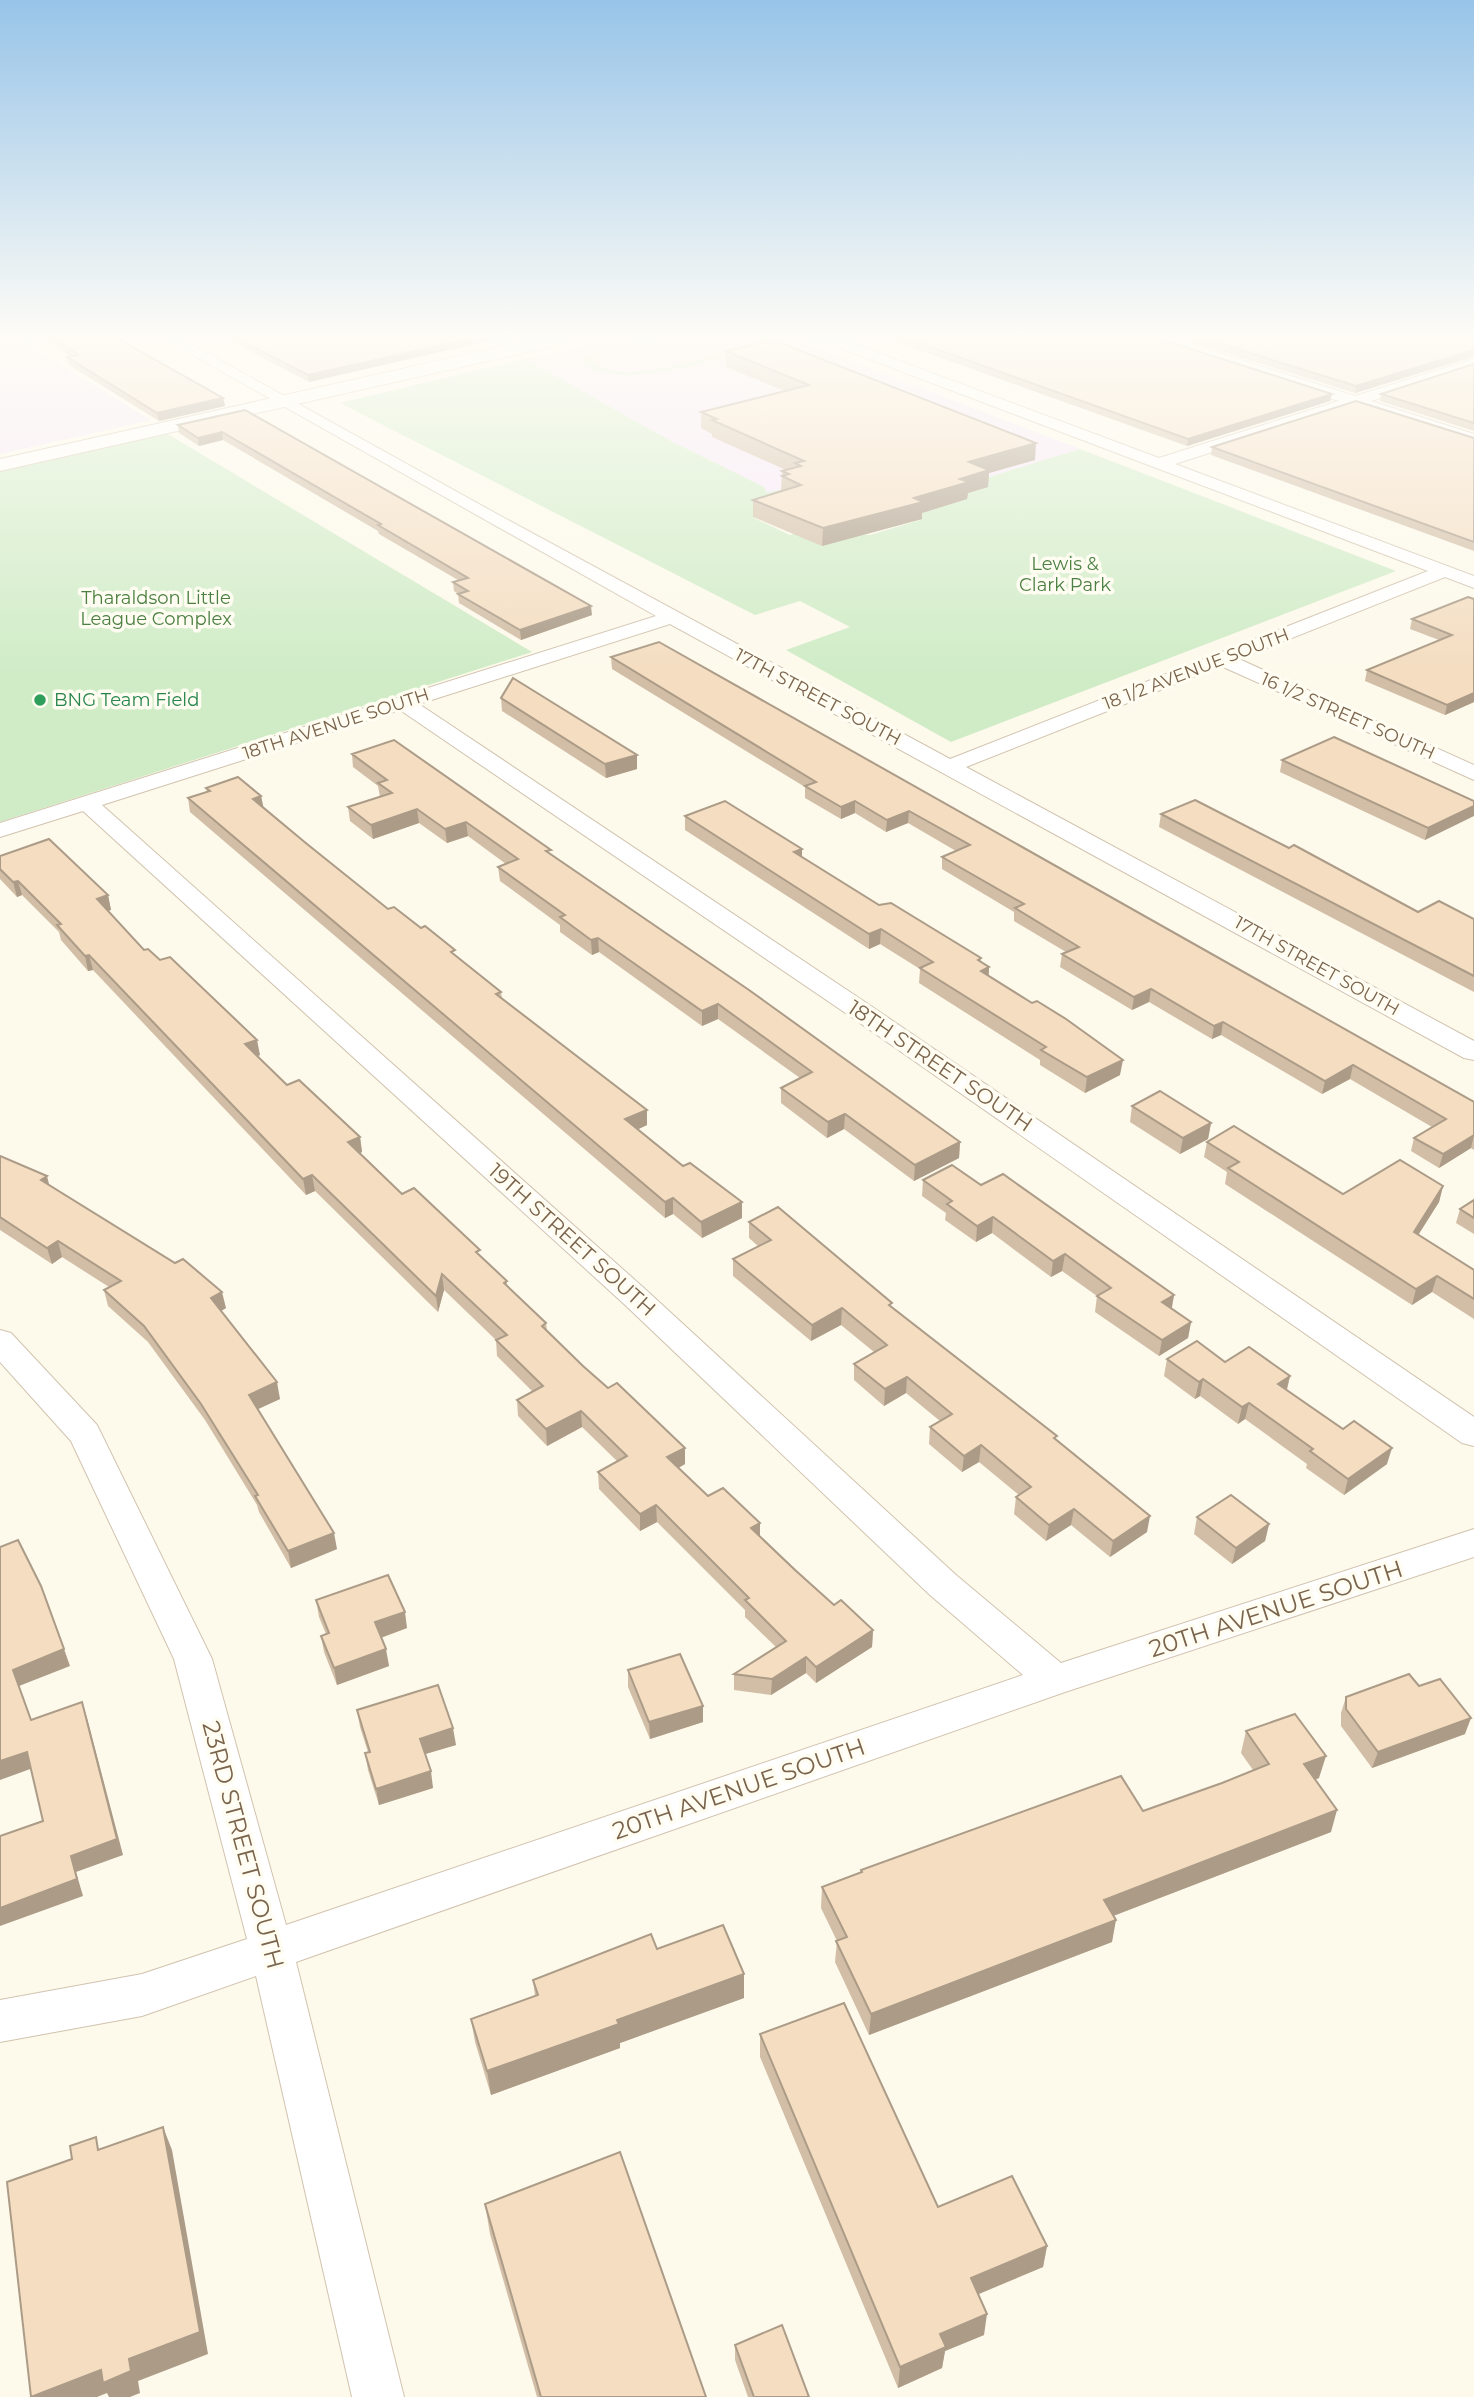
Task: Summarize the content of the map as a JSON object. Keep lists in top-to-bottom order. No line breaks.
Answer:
{"streets":{"street":["18 1/2 AVENUE SOUTH","17TH STREET SOUTH","16 1/2 STREET SOUTH","18TH AVENUE SOUTH","18TH STREET SOUTH","19TH STREET SOUTH","20TH AVENUE SOUTH","23RD STREET SOUTH"]},"crossings":[["18 1/2 AVENUE SOUTH","17TH STREET SOUTH"],["18 1/2 AVENUE SOUTH","16 1/2 STREET SOUTH"],["17TH STREET SOUTH","18TH AVENUE SOUTH"],["18TH AVENUE SOUTH","18TH STREET SOUTH"],["18TH AVENUE SOUTH","19TH STREET SOUTH"],["19TH STREET SOUTH","20TH AVENUE SOUTH"],["20TH AVENUE SOUTH","23RD STREET SOUTH"]],"parks":["Lewis & Clark Park","Tharaldson Little League Complex"],"places":["BNG Team Field"]}
